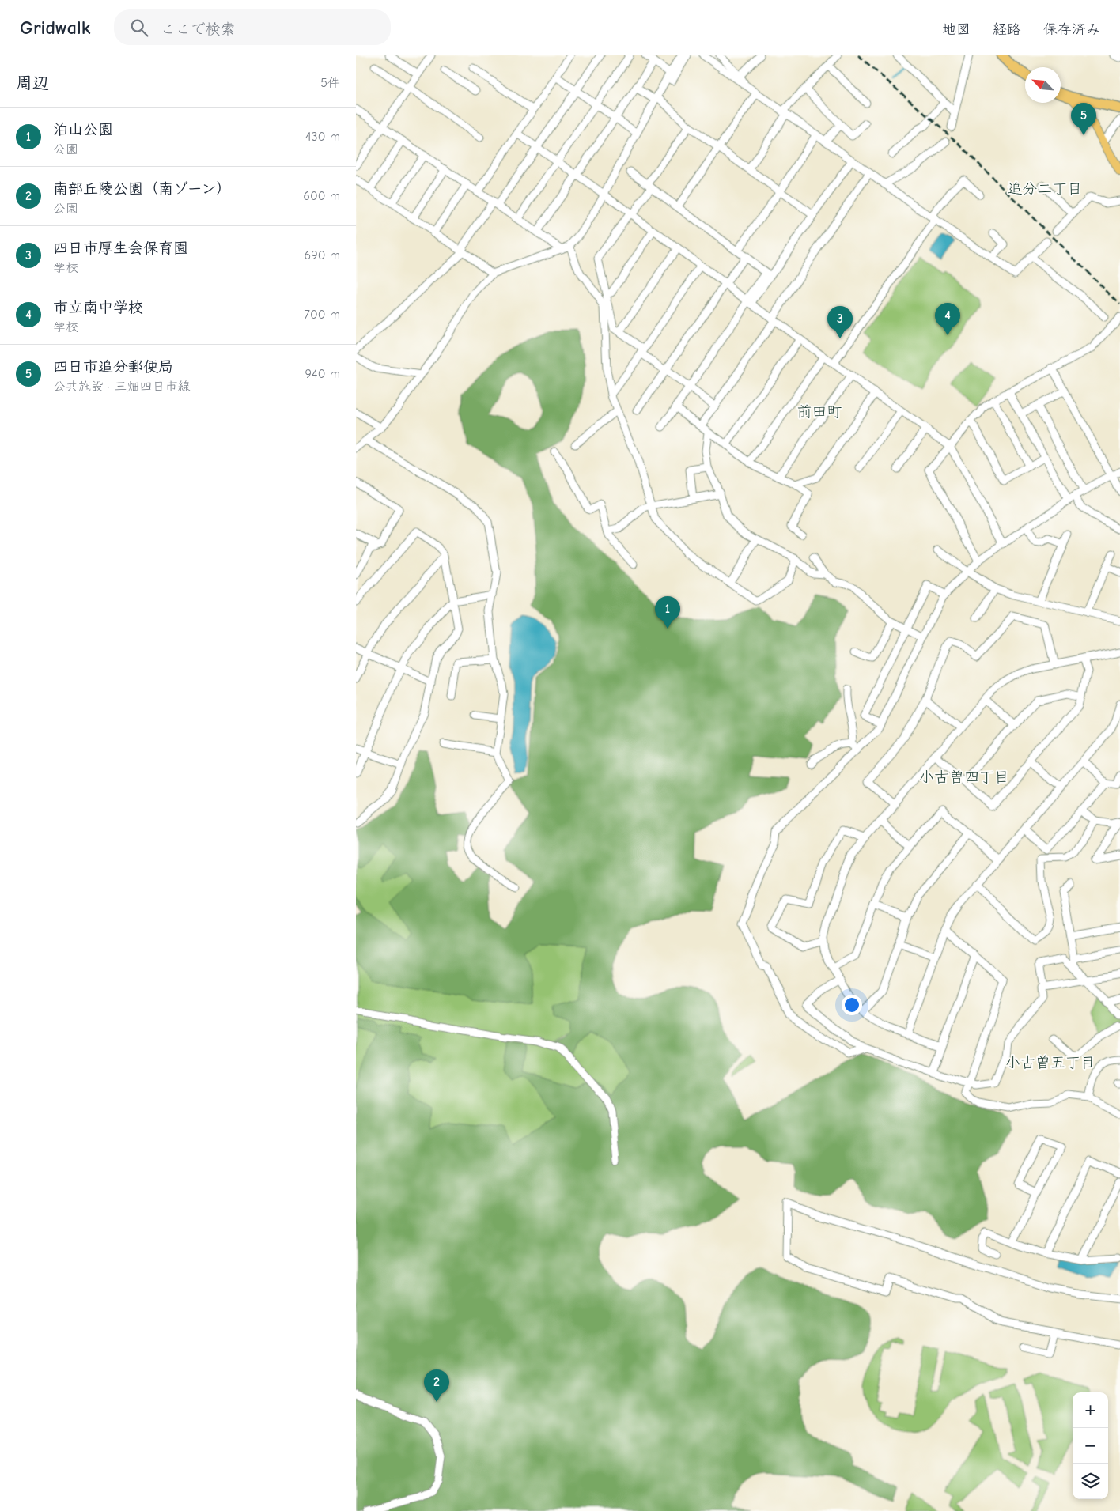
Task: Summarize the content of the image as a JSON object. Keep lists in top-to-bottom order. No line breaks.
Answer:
{"districts":["追分二丁目","前田町","小古曽四丁目","小古曽五丁目"],"north":"top left","page":{"header":"Gridwalk","search":"ここで検索","nav":["地図","経路","保存済み"],"heading":["周辺","5件"],"pins":["5","4","3","1","2"],"list":[{"mark":"1","name":"泊山公園","note":"公園","value":"430 m"},{"mark":"2","name":"南部丘陵公園（南ゾーン）","note":"公園","value":"600 m"},{"mark":"3","name":"四日市厚生会保育園","note":"学校","value":"690 m"},{"mark":"4","name":"市立南中学校","note":"学校","value":"700 m"},{"mark":"5","name":"四日市追分郵便局","note":"公共施設 · 三畑四日市線","value":"940 m"}],"map_buttons":["+","−"]}}
